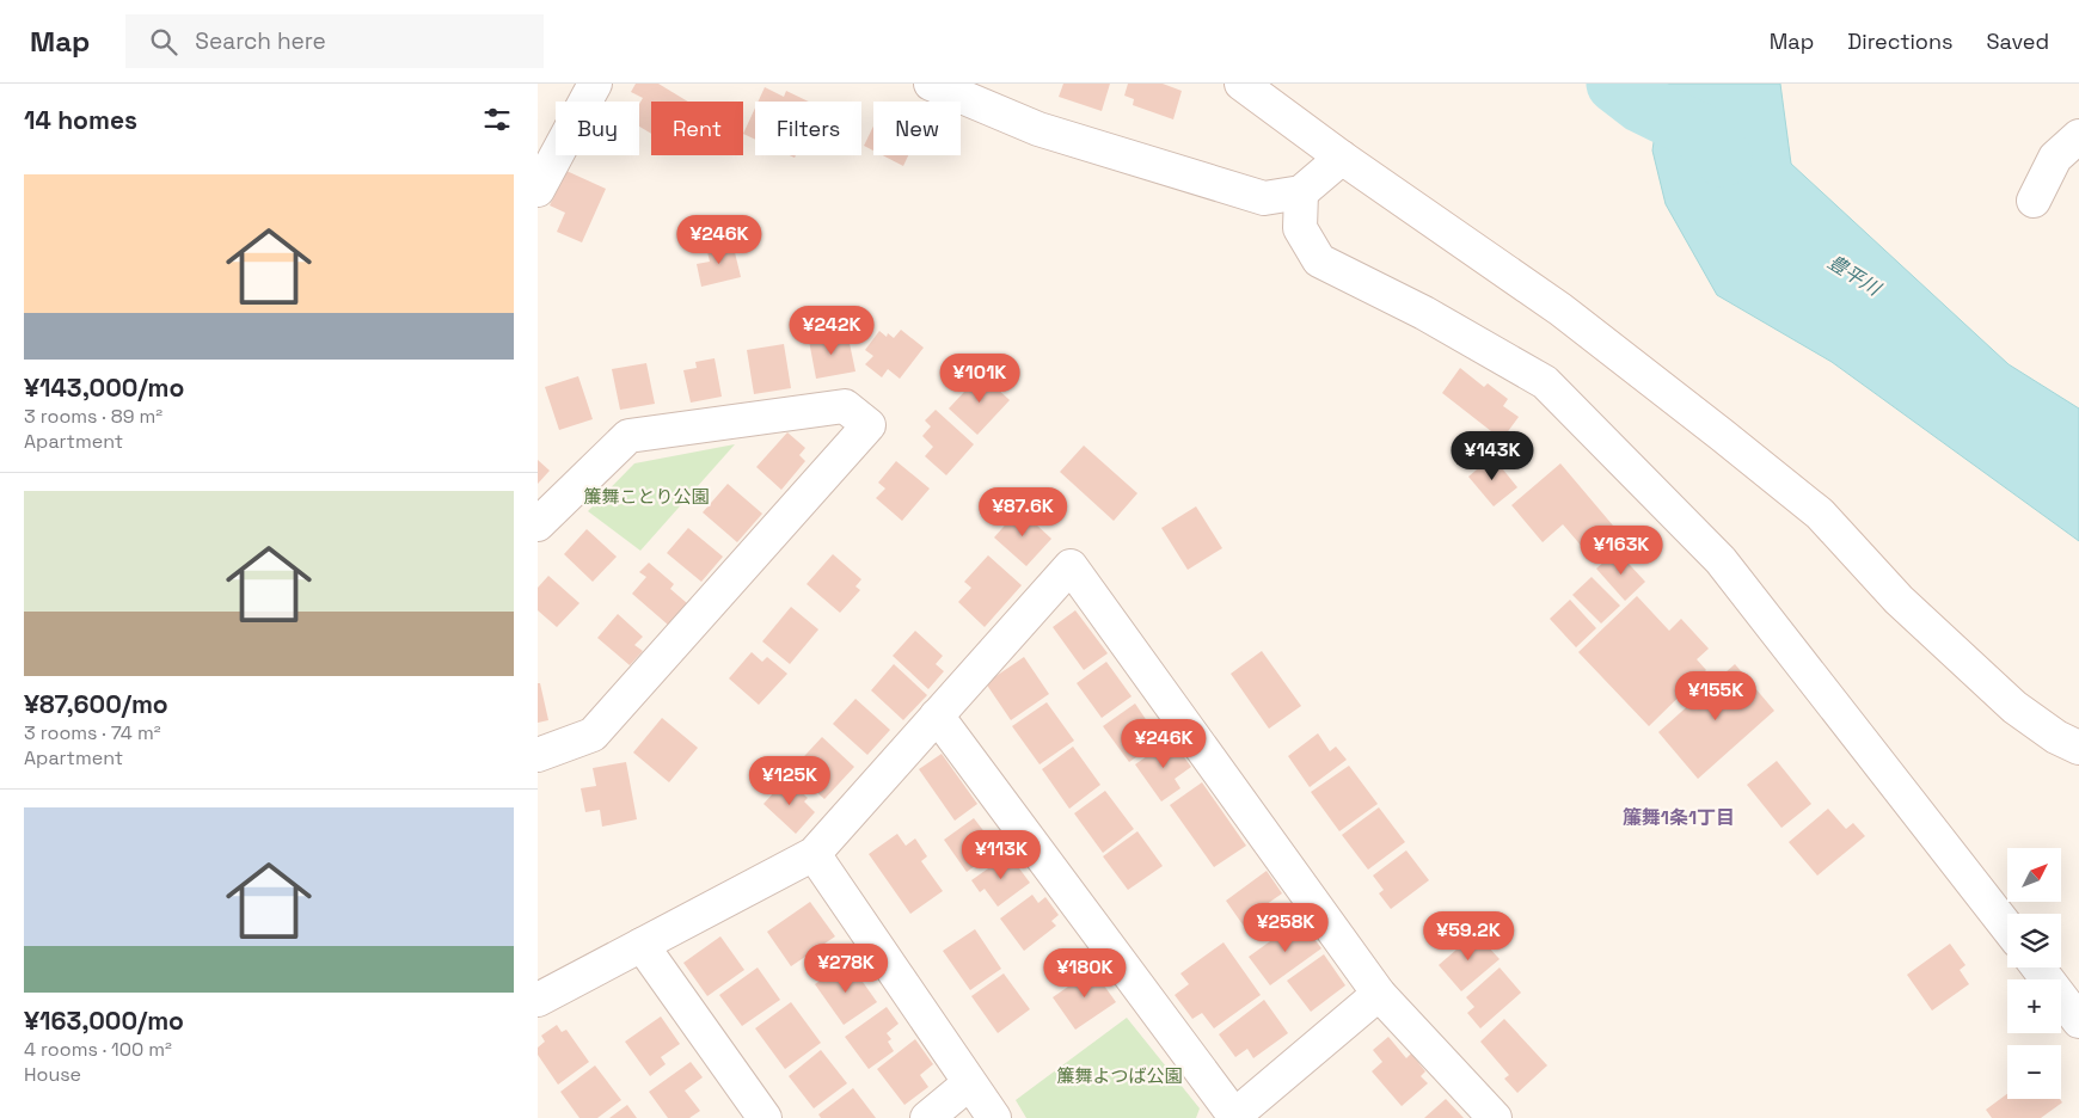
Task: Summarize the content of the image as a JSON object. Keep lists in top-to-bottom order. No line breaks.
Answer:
{"districts":["簾舞1条1丁目"],"water":["豊平川"],"parks":["簾舞ことり公園","簾舞よつば公園"],"north":"top right","page":{"header":"Map","search":"Search here","nav":["Map","Directions","Saved"],"heading":"14 homes","chip":["Buy","Rent","Filters","New"],"list":[{"name":"¥143,000/mo","note":"3 rooms · 89 m² · Apartment"},{"name":"¥87,600/mo","note":"3 rooms · 74 m² · Apartment"},{"name":"¥163,000/mo","note":"4 rooms · 100 m² · House"}],"price":["¥246K","¥242K","¥101K","¥143K","¥87.6K","¥163K","¥155K","¥246K","¥125K","¥113K","¥258K","¥59.2K","¥278K","¥180K"],"map_buttons":["+","−"]}}
